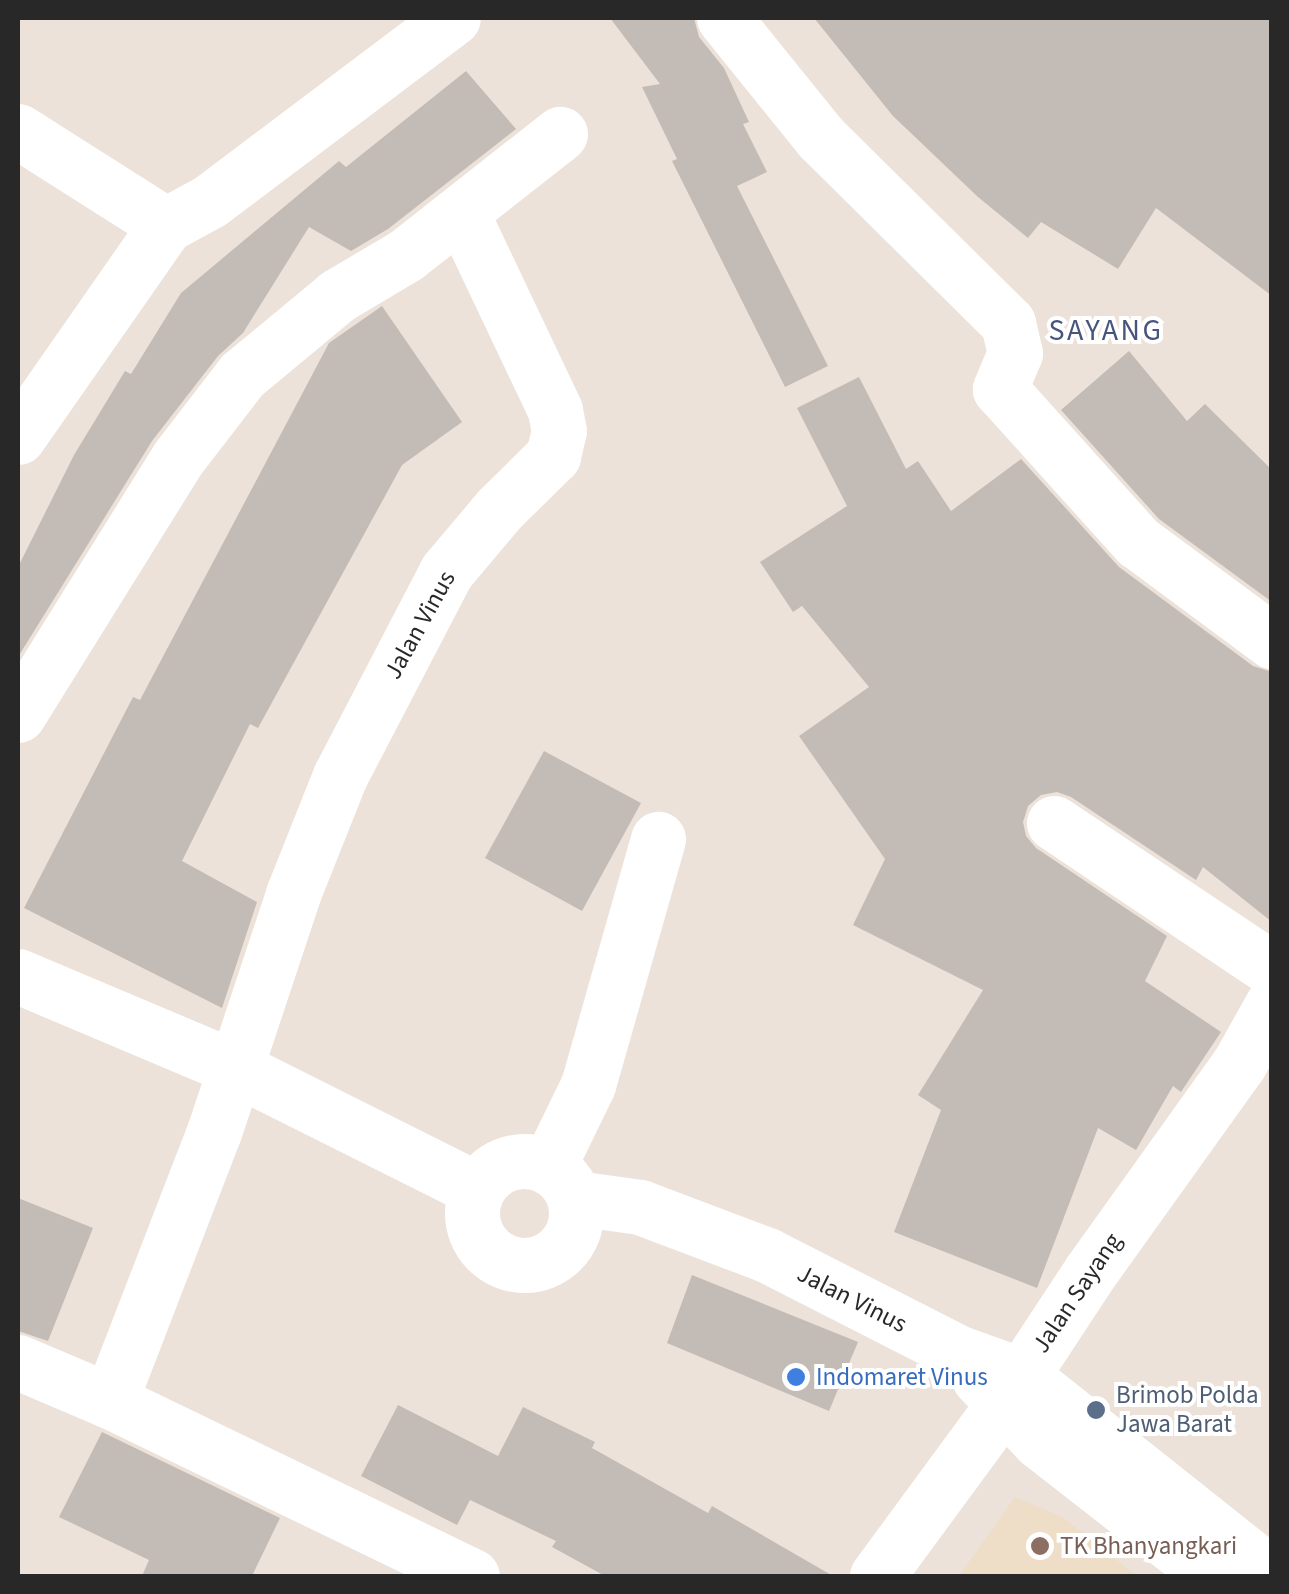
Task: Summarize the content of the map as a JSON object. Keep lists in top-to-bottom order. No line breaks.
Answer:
{"streets":{"street":["Jalan Vinus","Jalan Sayang"]},"crossings":[["Jalan Vinus","Jalan Sayang"]],"districts":["SAYANG"],"places":["Indomaret Vinus","Brimob Polda Jawa Barat","TK Bhanyangkari"]}
